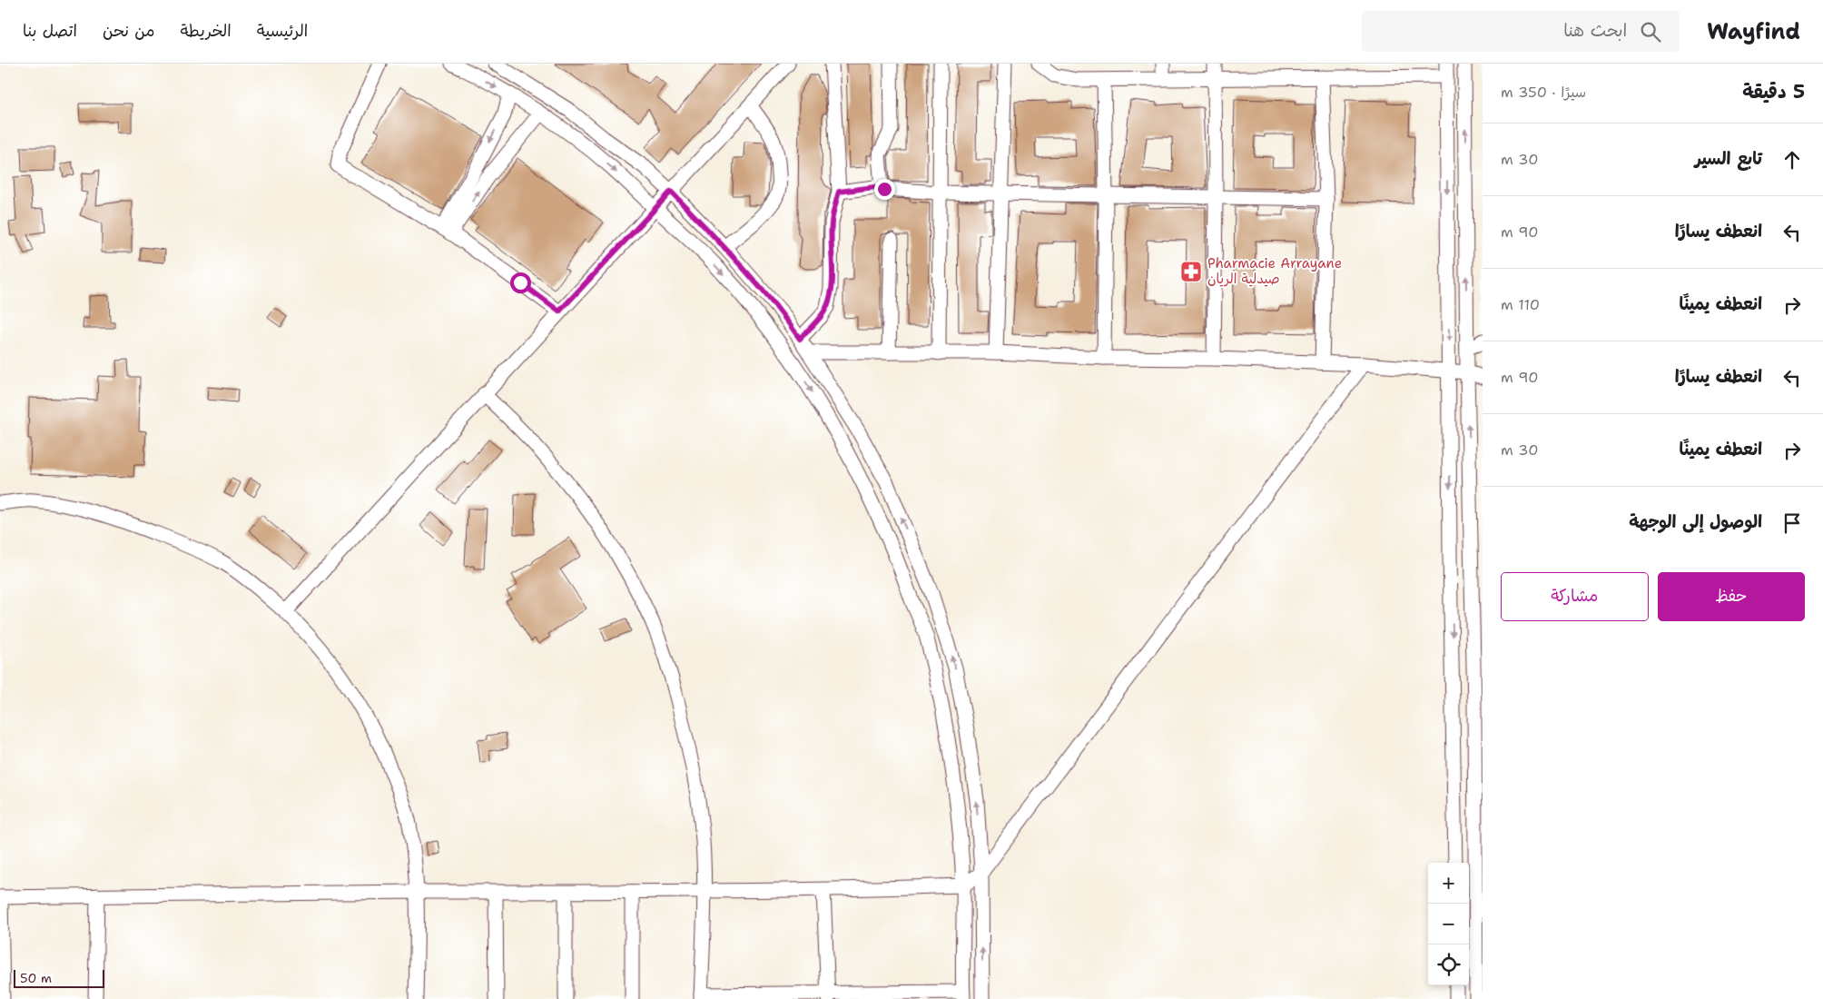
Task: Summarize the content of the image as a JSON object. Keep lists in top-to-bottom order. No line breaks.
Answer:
{"places":{"pharmacy":["Pharmacie Arrayane صيدلية الريان"]},"scale_bar":"50 m","page":{"header":"Wayfind","search":"ابحث هنا","nav":["الرئيسية","الخريطة","من نحن","اتصل بنا"],"heading":["5 دقيقة","سيرًا · 350 m"],"list":[["تابع السير","30 m"],["انعطف يسارًا","90 m"],["انعطف يمينًا","110 m"],["انعطف يسارًا","90 m"],["انعطف يمينًا","30 m"],"الوصول إلى الوجهة"],"buttons":["حفظ","مشاركة"],"map_buttons":["+","−"],"scale":"50 m"}}
